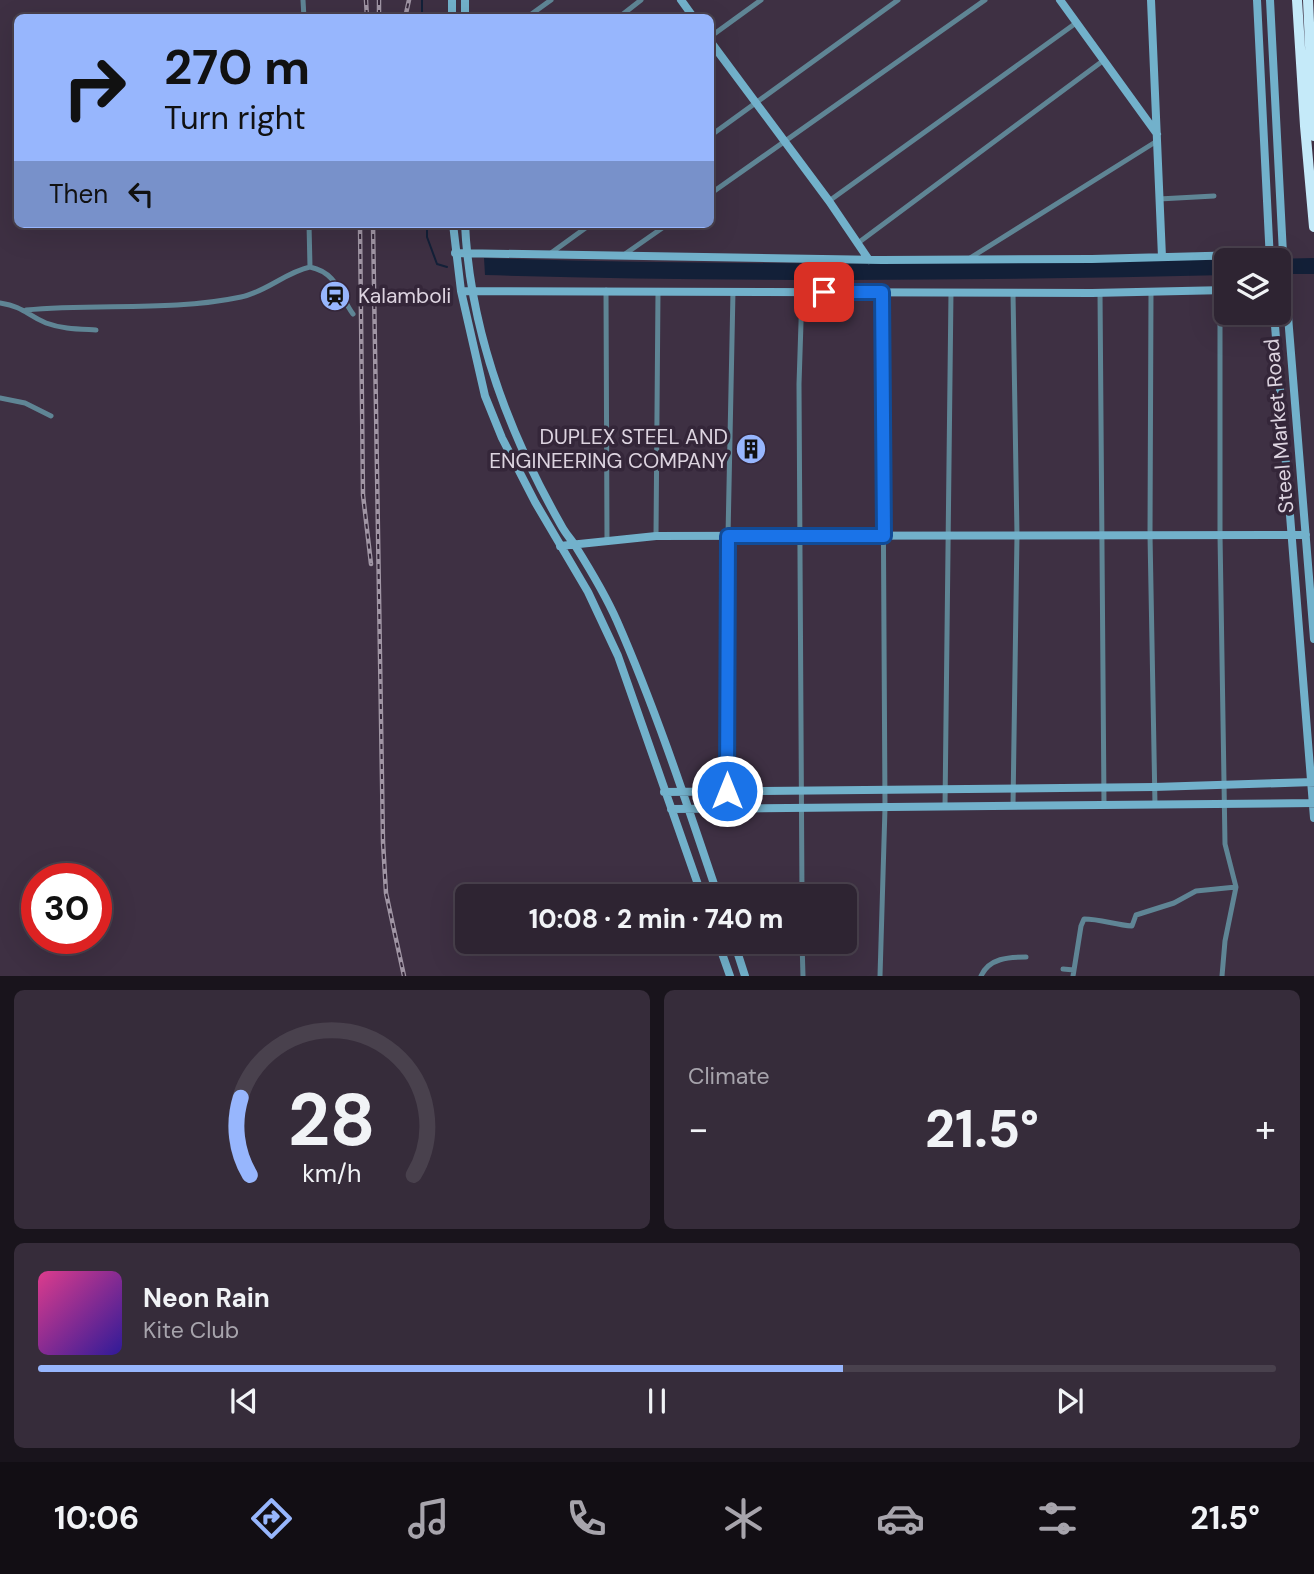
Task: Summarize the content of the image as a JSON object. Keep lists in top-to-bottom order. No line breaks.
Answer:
{"streets":{"street":["Steel Market Road"]},"places":{"station":["Kalamboli"],"building":["DUPLEX STEEL AND ENGINEERING COMPANY"]},"page":{"turn":["270 m","Turn right"],"then":"Then","limit":"30","trip":"10:08 · 2 min · 740 m","tile":"Climate","heat":["−","21.5°","+"],"song":["Neon Rain","Kite Club"],"tabs":["10:06","21.5°"],"gauge":["28","km/h"]}}
